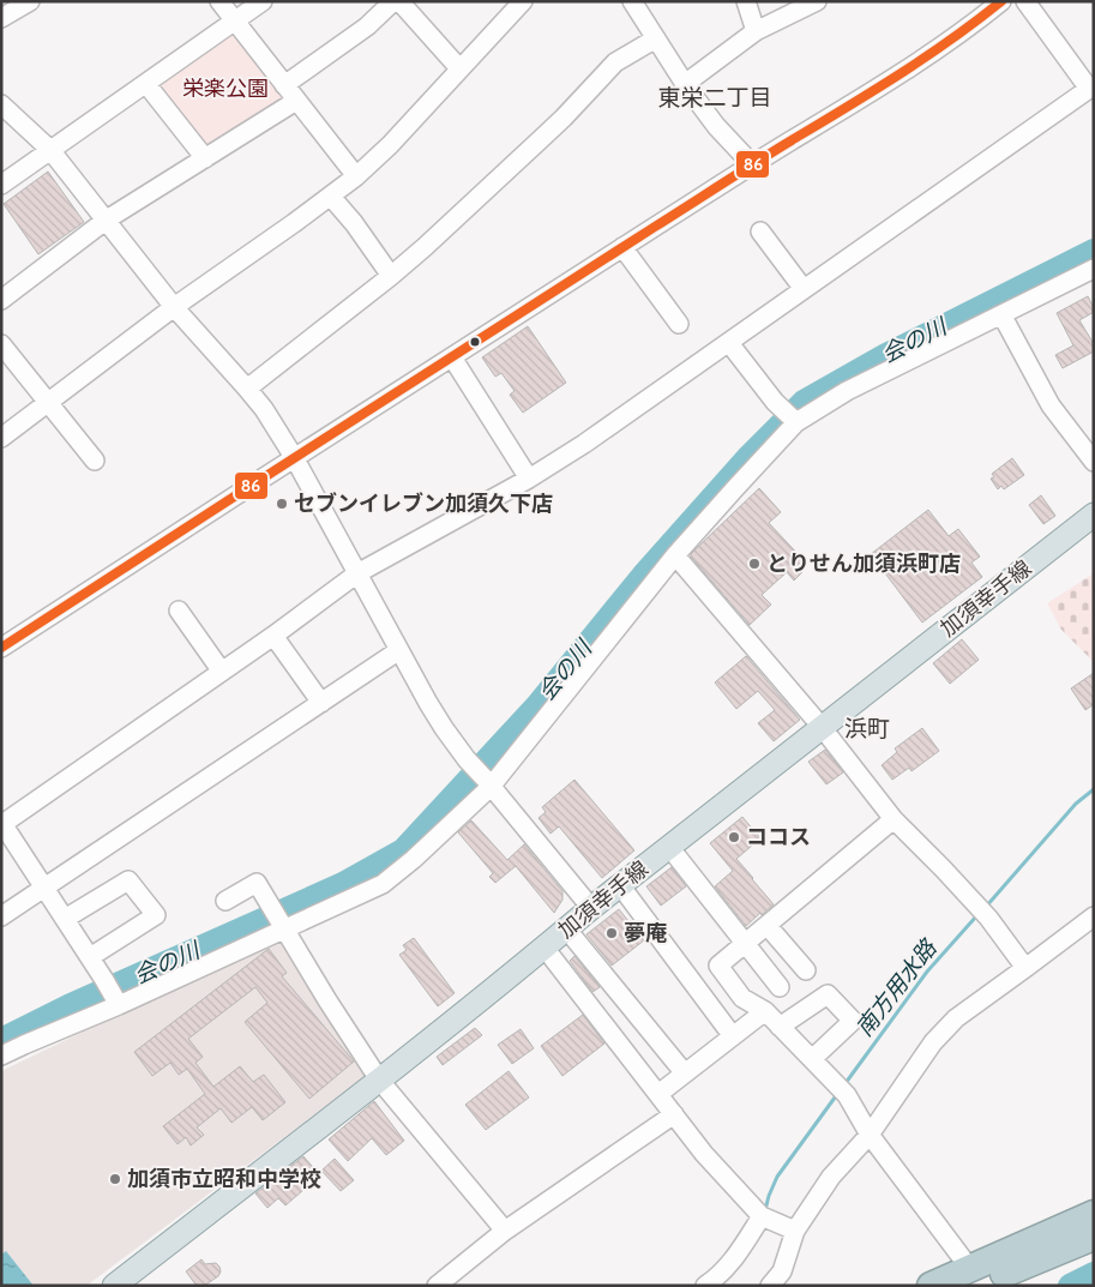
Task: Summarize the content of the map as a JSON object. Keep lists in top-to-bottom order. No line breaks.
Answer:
{"streets":{"main road":["加須幸手線"]},"districts":["東栄二丁目","浜町"],"water":["会の川","南方用水路"],"parks":["栄楽公園"],"places":["セブンイレブン加須久下店","とりせん加須浜町店","ココス","夢庵","加須市立昭和中学校"],"lines":["transit line 86"]}
